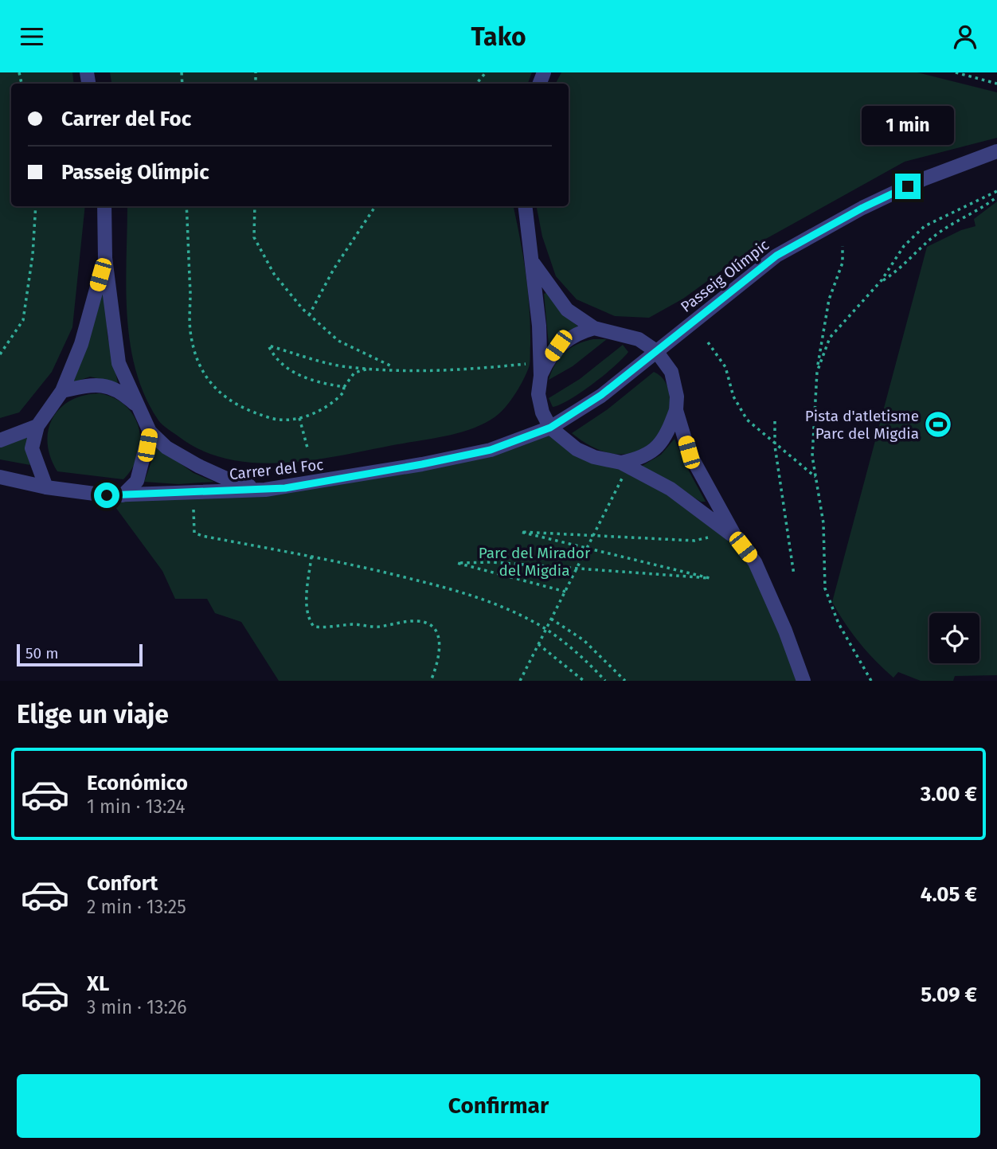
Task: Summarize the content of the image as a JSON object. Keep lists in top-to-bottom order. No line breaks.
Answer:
{"streets":{"street":["Passeig Olímpic","Carrer del Foc"]},"crossings":[["Passeig Olímpic","Carrer del Foc"]],"parks":["Parc del Mirador del Migdia"],"places":{"sports":["Pista d'atletisme Parc del Migdia"]},"scale_bar":"50 m","page":{"header":"Tako","banner":["Carrer del Foc","Passeig Olímpic"],"bubble":"1 min","scale":"50 m","heading":"Elige un viaje","list":[{"name":"Económico","note":"1 min · 13:24","value":"3.00 €"},{"name":"Confort","note":"2 min · 13:25","value":"4.05 €"},{"name":"XL","note":"3 min · 13:26","value":"5.09 €"}],"buttons":"Confirmar"}}
